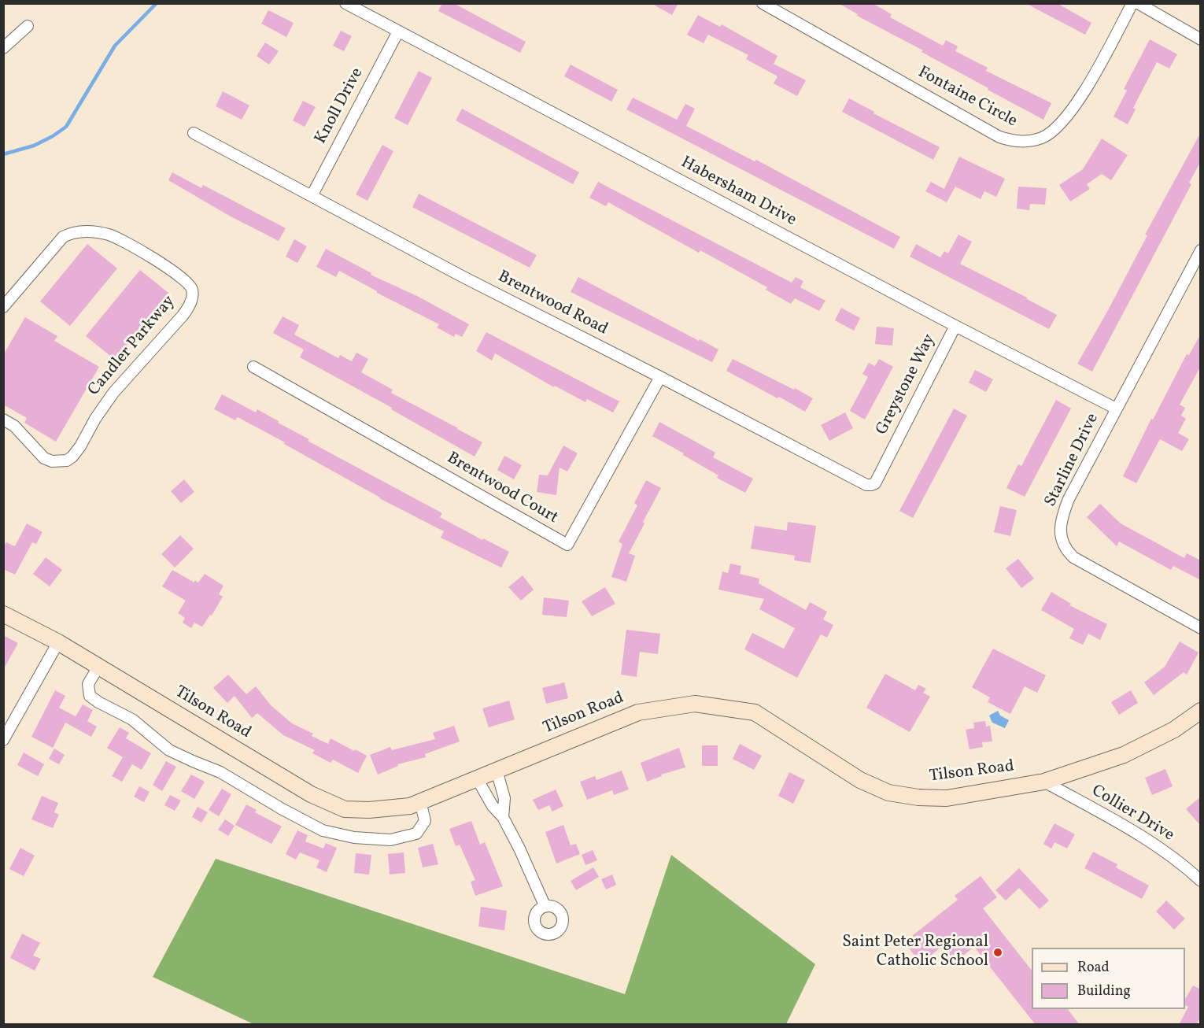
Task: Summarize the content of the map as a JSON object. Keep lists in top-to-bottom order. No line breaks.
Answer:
{"streets":{"street":["Fontaine Circle","Knoll Drive","Habersham Drive","Brentwood Road","Candler Parkway","Greystone Way","Starline Drive","Brentwood Court","Tilson Road","Collier Drive"]},"crossings":[["Knoll Drive","Habersham Drive"],["Knoll Drive","Brentwood Road"],["Habersham Drive","Greystone Way"],["Habersham Drive","Starline Drive"],["Brentwood Road","Greystone Way"],["Brentwood Road","Brentwood Court"],["Tilson Road","Collier Drive"]],"places":["Saint Peter Regional Catholic School"],"legend":["Road","Building"]}
